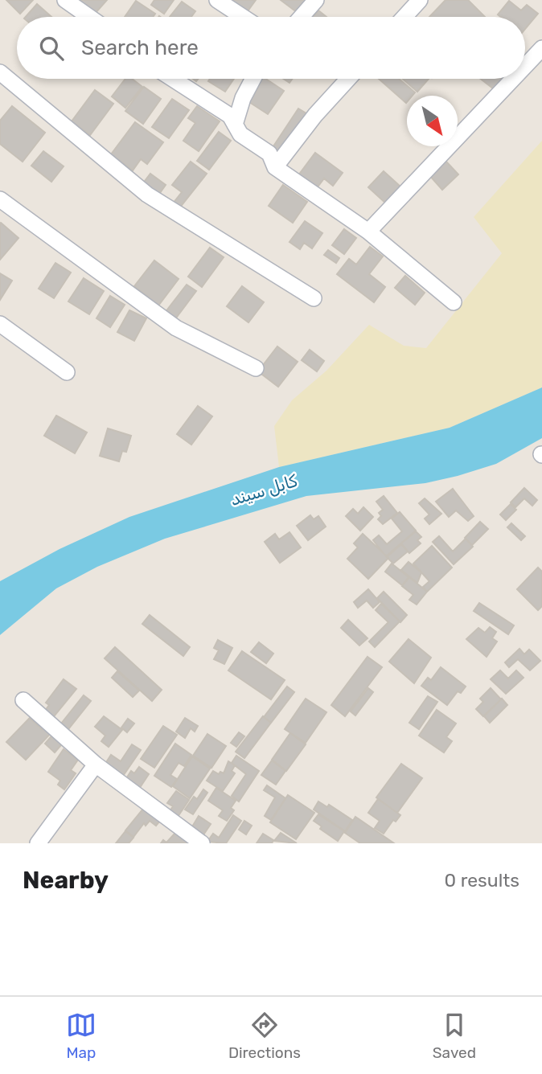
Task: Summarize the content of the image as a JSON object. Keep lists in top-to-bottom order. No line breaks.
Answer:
{"water":["کابل سيند"],"north":"bottom right","page":{"search":"Search here","heading":["Nearby","0 results"],"nav":["Map","Directions","Saved"]}}
